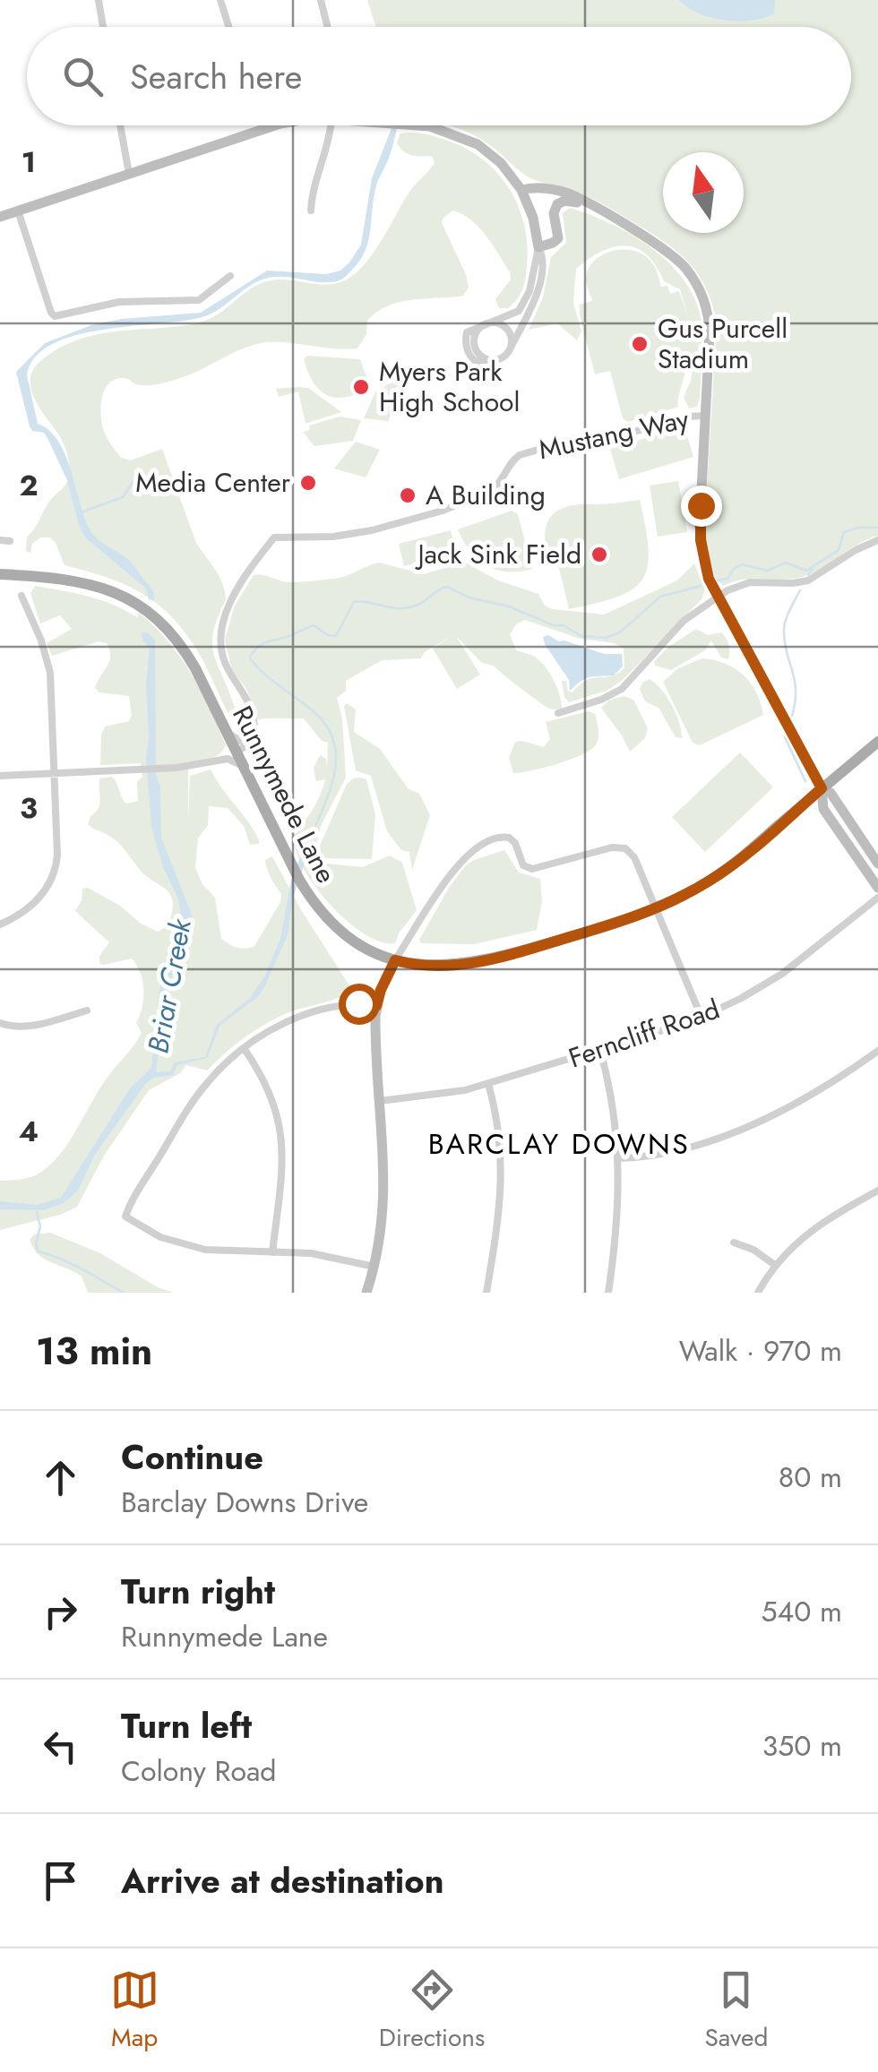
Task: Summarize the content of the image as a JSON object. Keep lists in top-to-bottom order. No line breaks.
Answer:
{"streets":{"main road":["Runnymede Lane"],"street":["Mustang Way","Ferncliff Road"]},"districts":["BARCLAY DOWNS"],"water":["Briar Creek"],"places":["Gus Purcell Stadium","Myers Park High School","Media Center","A Building","Jack Sink Field"],"north":"top","page":{"search":"Search here","heading":["13 min","Walk · 970 m"],"list":[["Continue","Barclay Downs Drive","80 m"],["Turn right","Runnymede Lane","540 m"],["Turn left","Colony Road","350 m"],"Arrive at destination"],"nav":["Map","Directions","Saved"]},"grid":{"rows":["1","2","3","4"]}}
